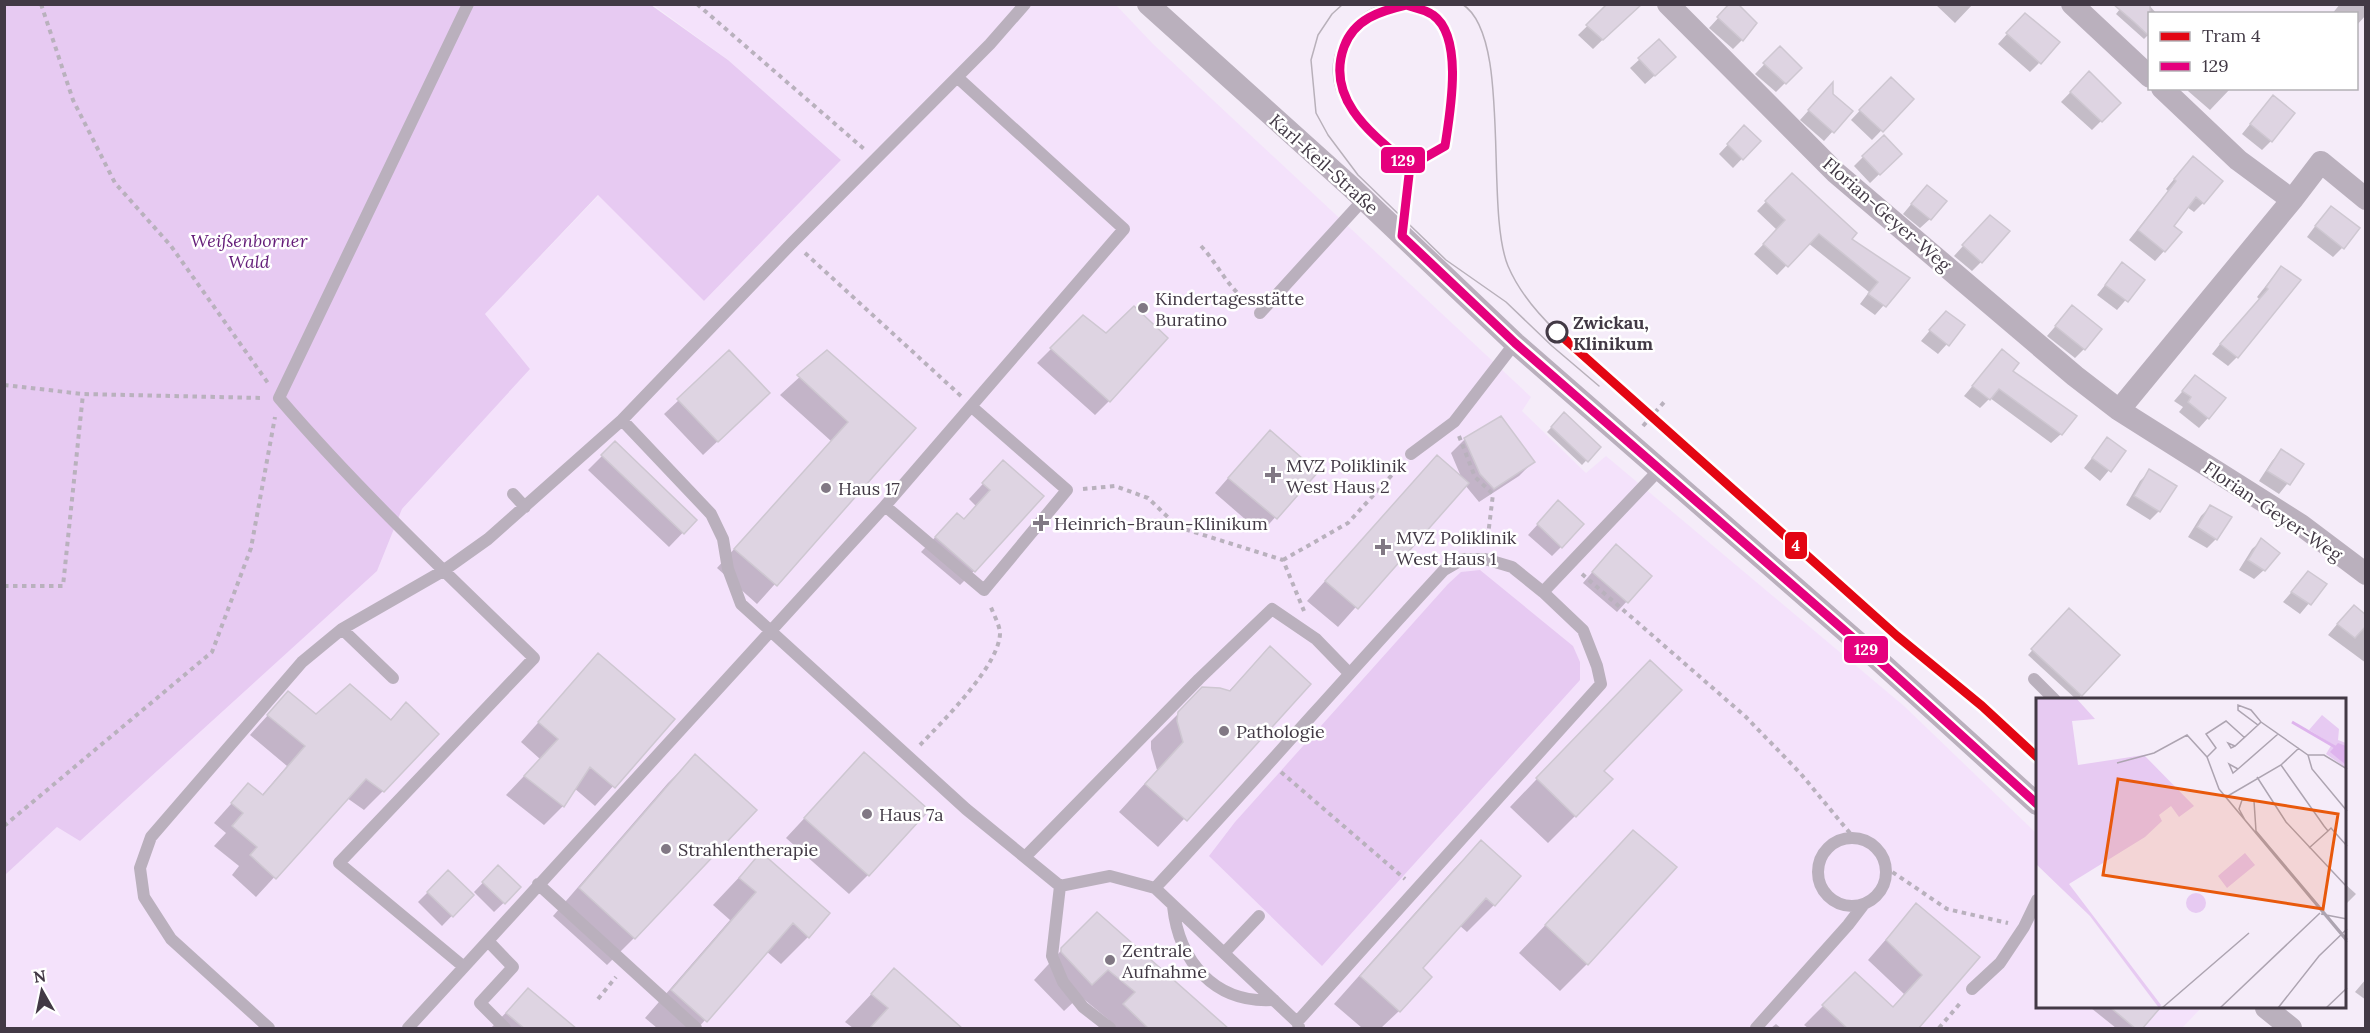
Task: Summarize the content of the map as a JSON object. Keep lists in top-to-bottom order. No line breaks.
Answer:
{"streets":{"street":["Karl-Keil-Straße","Florian-Geyer-Weg"]},"parks":["Weißenborner Wald"],"places":{"other":["Kindertagesstätte Buratino","Zwickau, Klinikum","Haus 17","Pathologie","Haus 7a","Strahlentherapie","Zentrale Aufnahme"],"health":["MVZ Poliklinik West Haus 2","Heinrich-Braun-Klinikum","MVZ Poliklinik West Haus 1"]},"lines":["transit line 129","tram line 4"],"legend":["Tram 4","129"],"north":"top"}
